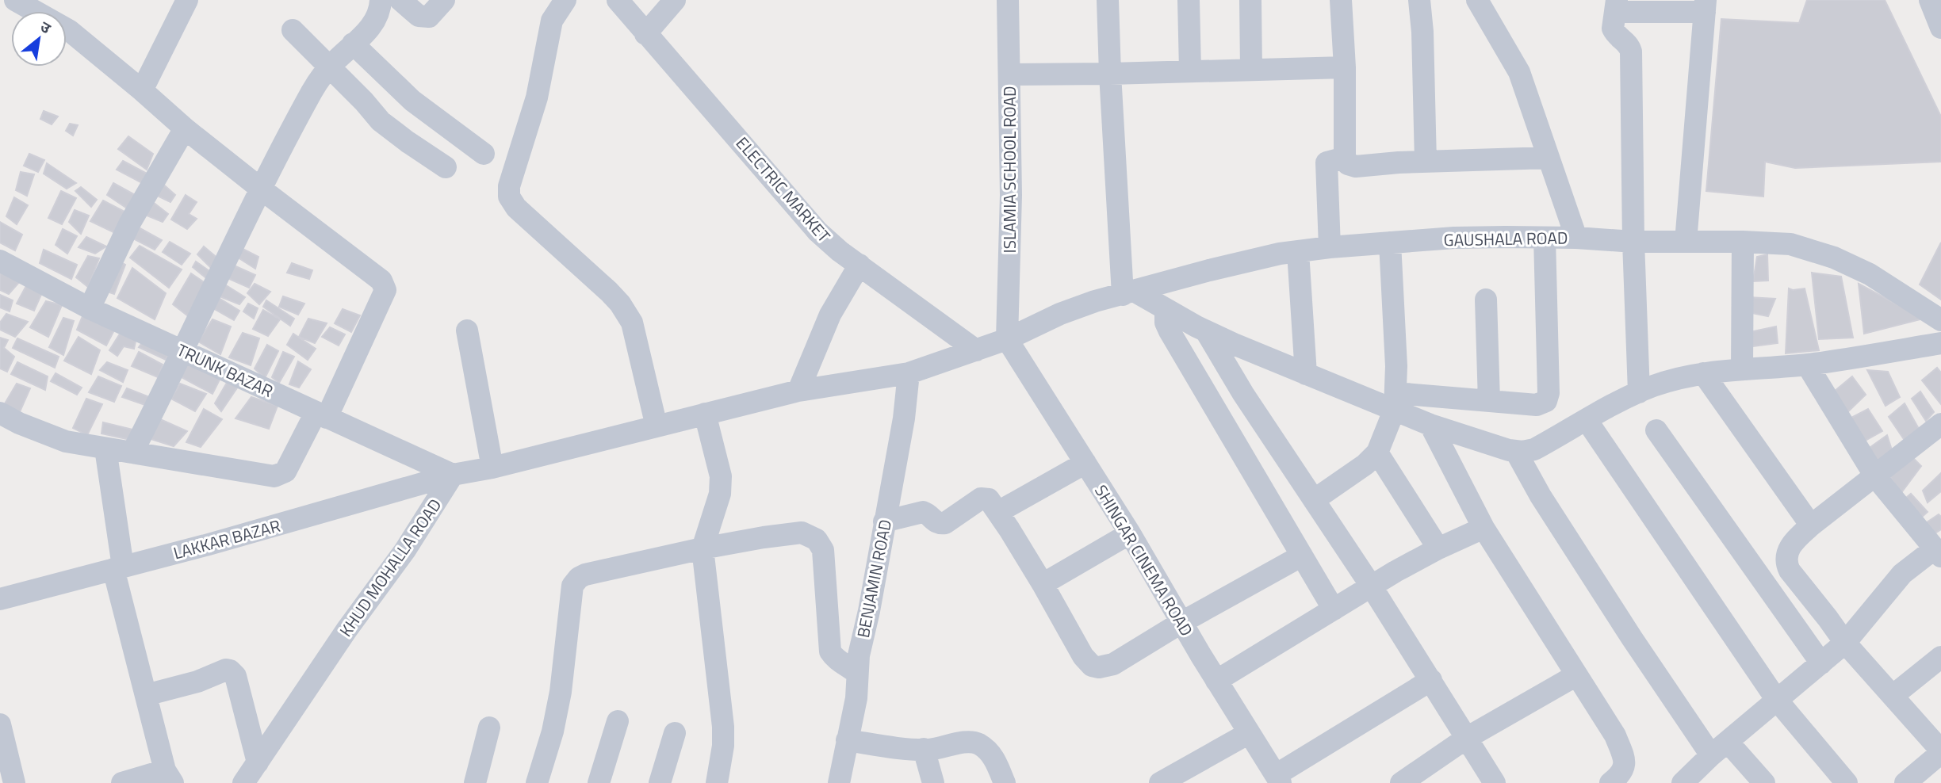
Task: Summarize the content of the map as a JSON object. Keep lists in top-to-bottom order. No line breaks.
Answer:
{"streets":{"street":["ISLAMIA SCHOOL ROAD","ELECTRIC MARKET","GAUSHALA ROAD","TRUNK BAZAR","LAKKAR BAZAR","SHINGAR CINEMA ROAD","KHUD MOHALLA ROAD","BENJAMIN ROAD"]},"crossings":[["ISLAMIA SCHOOL ROAD","GAUSHALA ROAD"],["ISLAMIA SCHOOL ROAD","SHINGAR CINEMA ROAD"],["ELECTRIC MARKET","GAUSHALA ROAD"],["GAUSHALA ROAD","SHINGAR CINEMA ROAD"],["GAUSHALA ROAD","BENJAMIN ROAD"],["TRUNK BAZAR","LAKKAR BAZAR"],["TRUNK BAZAR","KHUD MOHALLA ROAD"],["LAKKAR BAZAR","KHUD MOHALLA ROAD"]],"north":"top right"}
